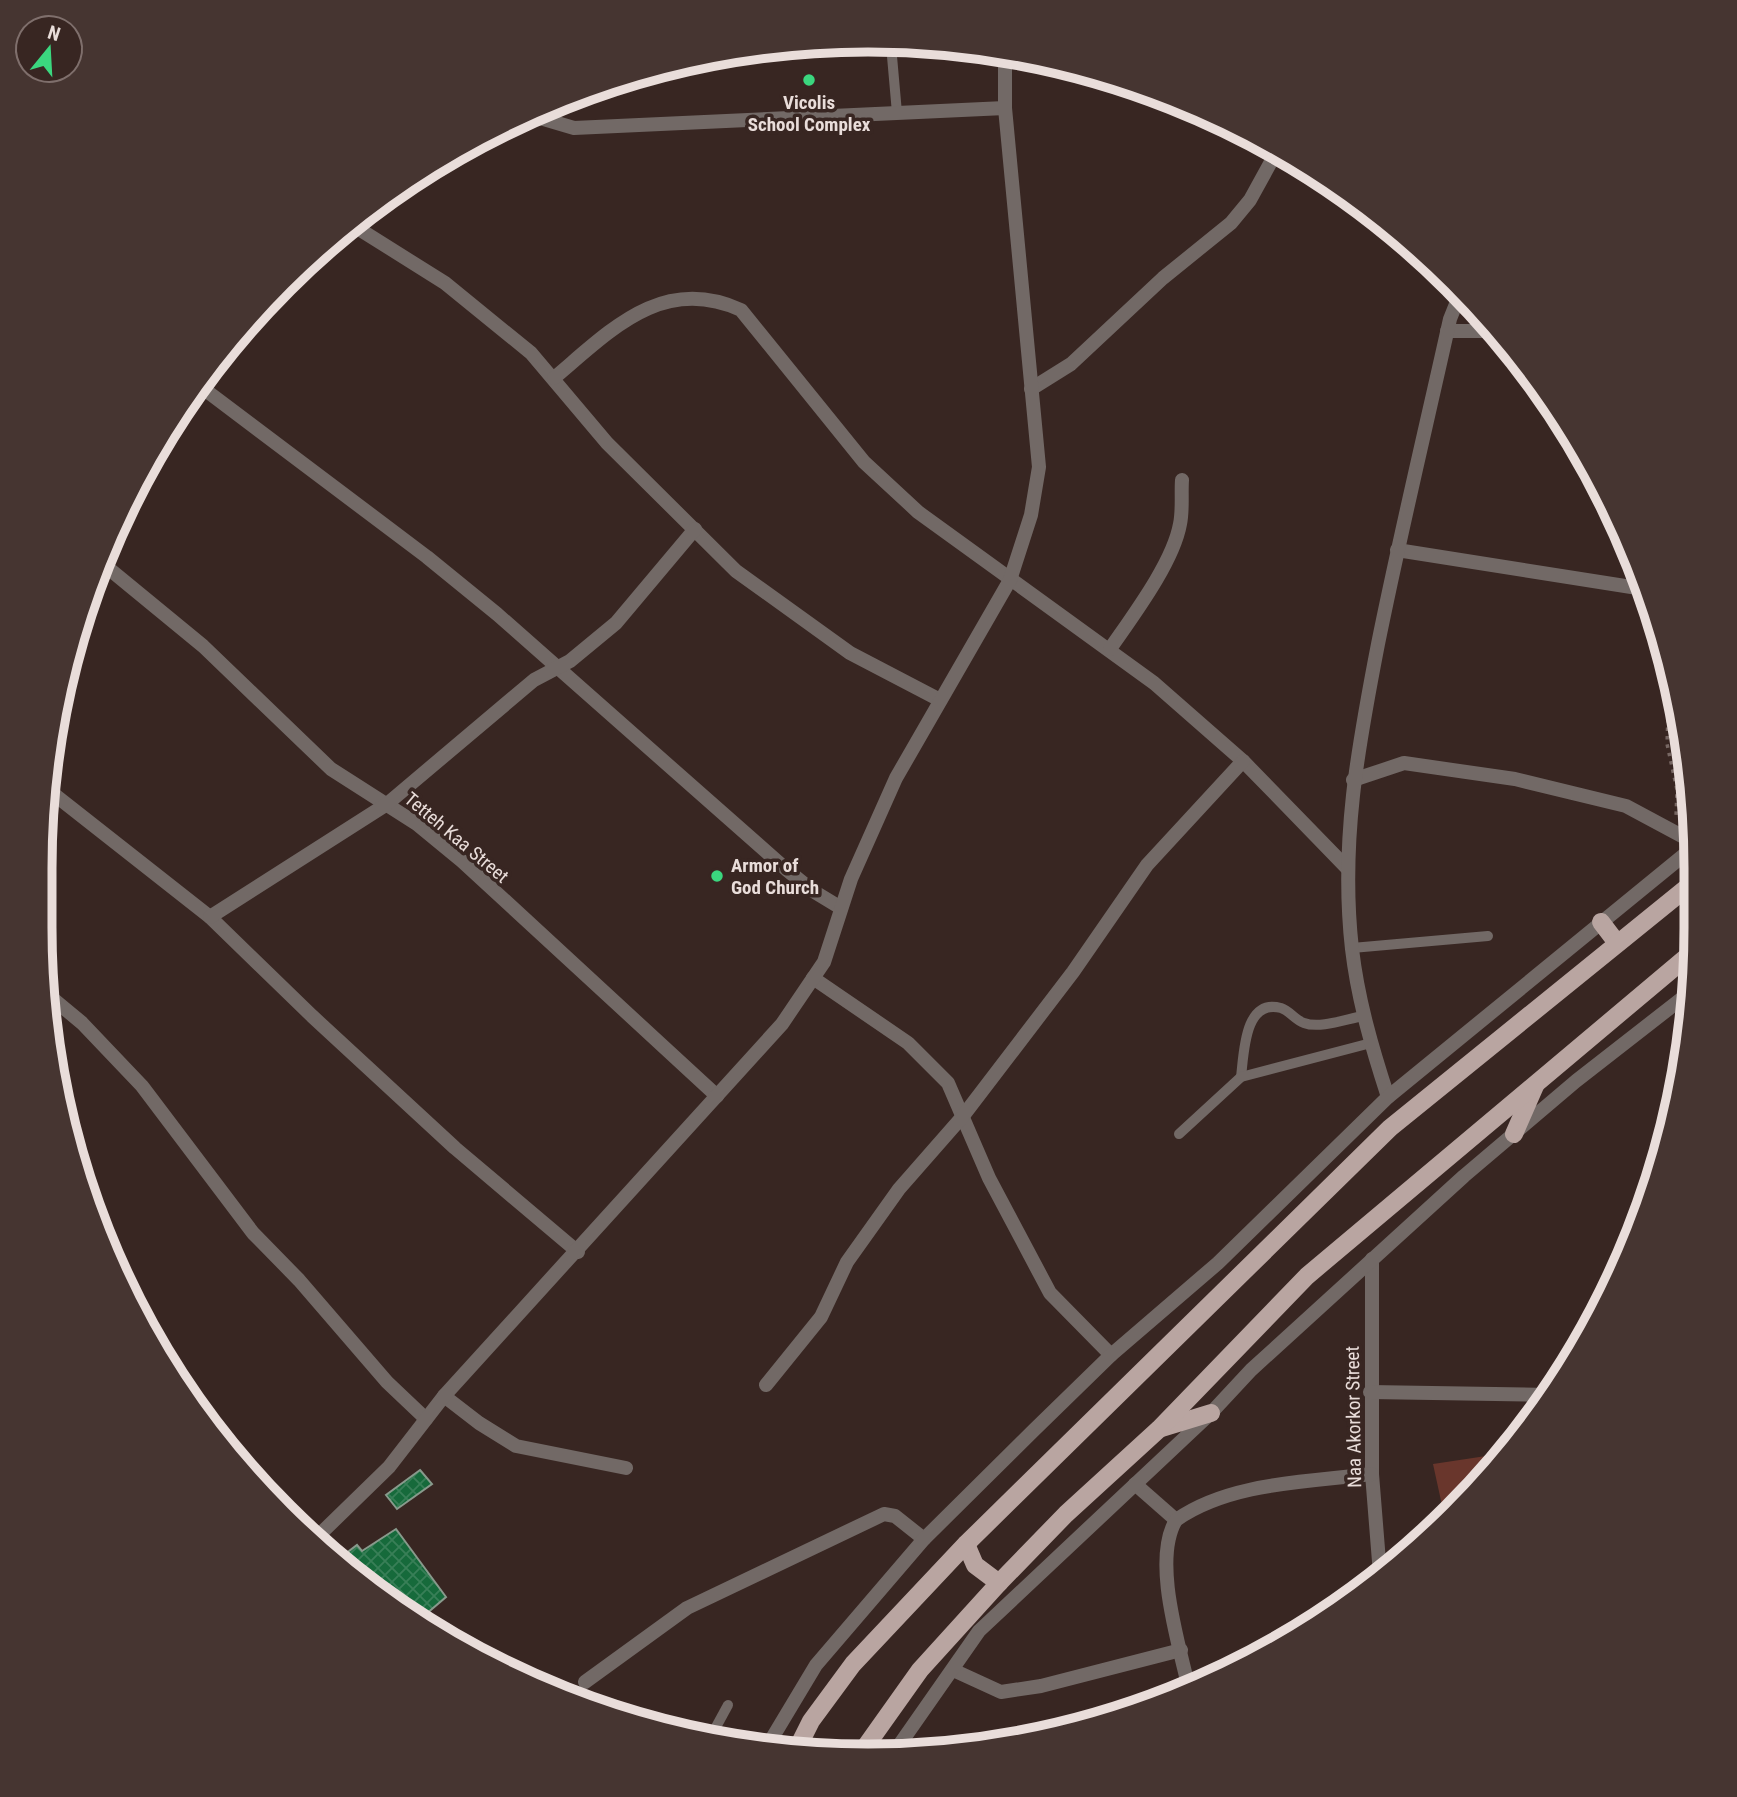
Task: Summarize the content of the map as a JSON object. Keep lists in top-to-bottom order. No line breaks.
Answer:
{"streets":{"street":["Tetteh Kaa Street","Naa Akorkor Street"]},"places":["Vicolis School Complex","Armor of God Church"],"north":"top"}
